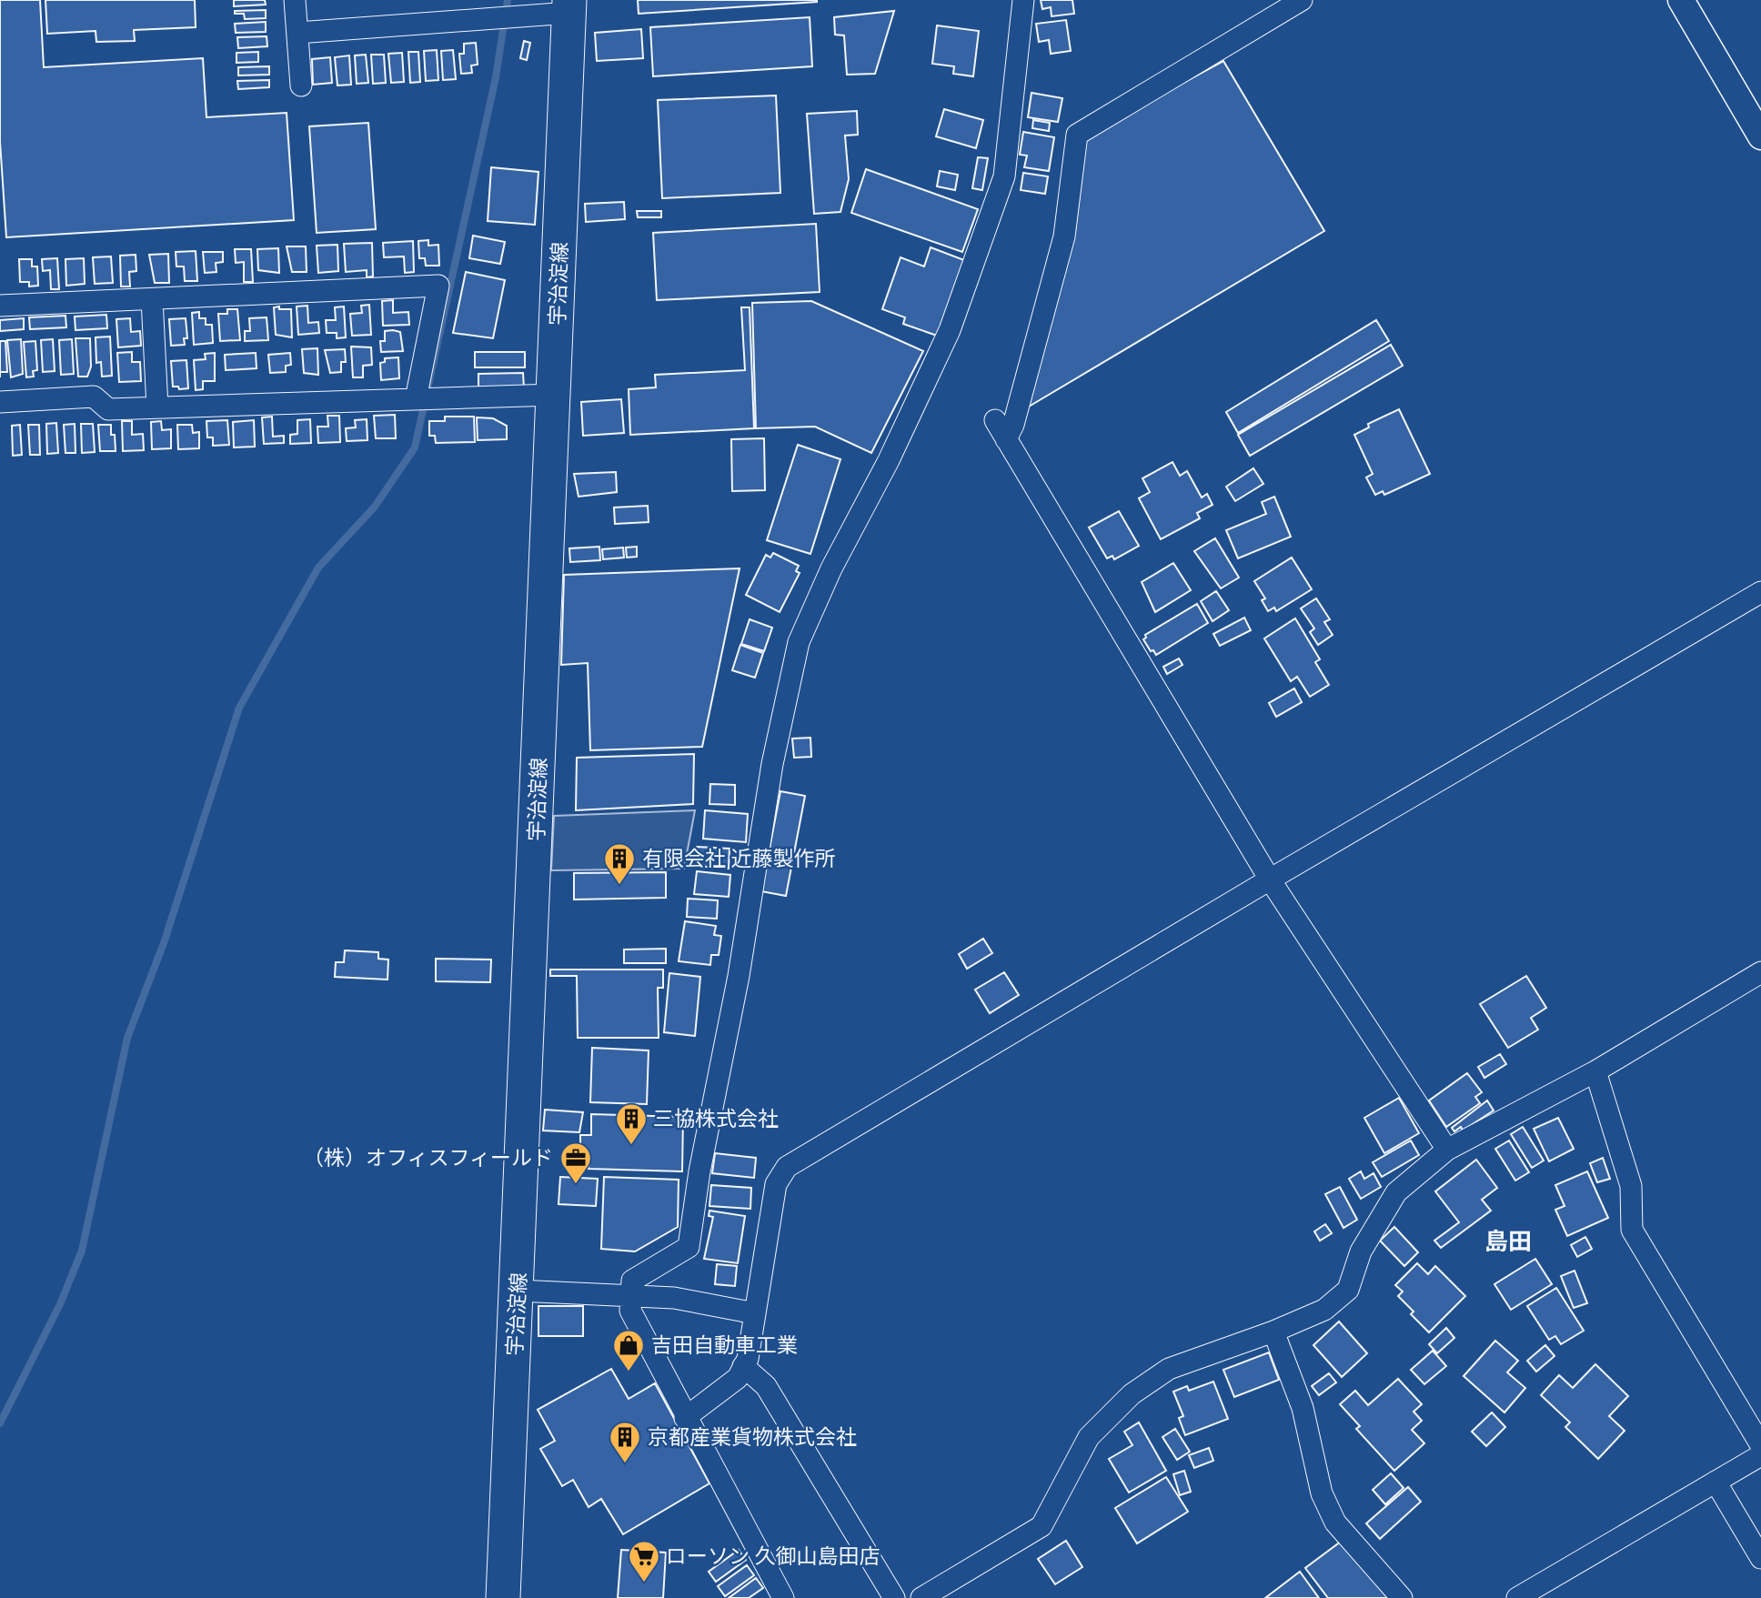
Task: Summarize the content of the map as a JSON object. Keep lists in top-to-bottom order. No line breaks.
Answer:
{"streets":{"main road":["宇治淀線"]},"districts":["島田"],"places":{"building":["有限会社 近藤製作所","三協株式会社","京都産業貨物株式会社"],"office":["（株）オフィスフィールド"],"shop":["吉田自動車工業"],"supermarket":["ローソン 久御山島田店"]}}
